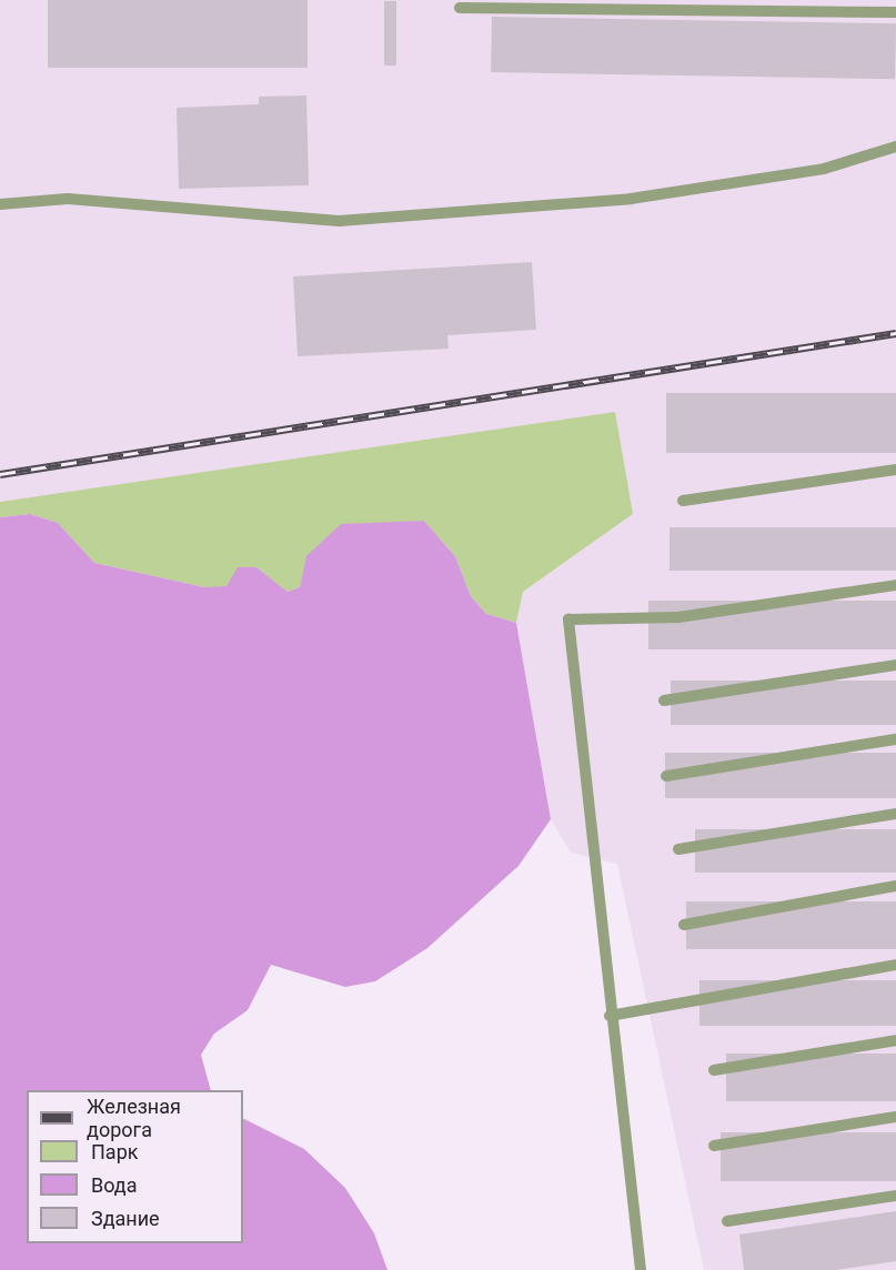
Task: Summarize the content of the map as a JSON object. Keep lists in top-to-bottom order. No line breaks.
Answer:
{"legend":["Железная дорога","Парк","Вода","Здание"]}
